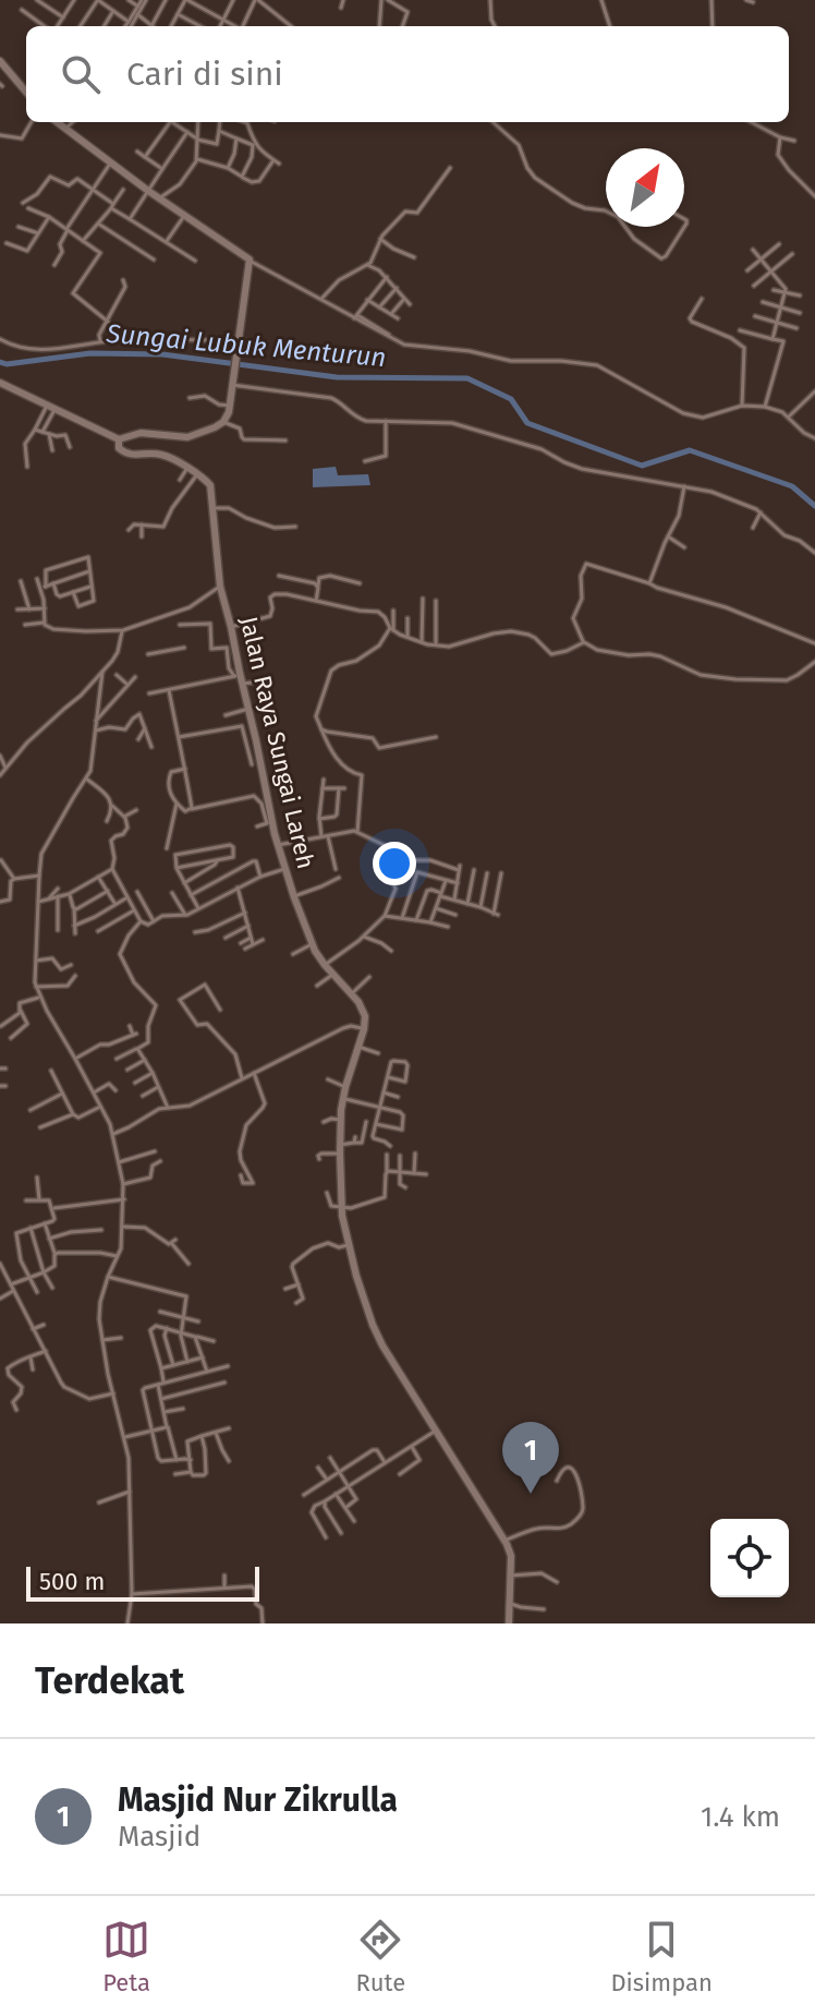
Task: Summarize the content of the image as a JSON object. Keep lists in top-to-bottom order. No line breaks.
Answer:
{"streets":{"street":["Jalan Raya Sungai Lareh"]},"water":["Sungai Lubuk Menturun"],"scale_bar":"500 m","north":"top right","page":{"search":"Cari di sini","pins":"1","scale":"500 m","heading":"Terdekat","list":[{"mark":"1","name":"Masjid Nur Zikrulla","note":"Masjid","value":"1.4 km"}],"nav":["Peta","Rute","Disimpan"]}}
